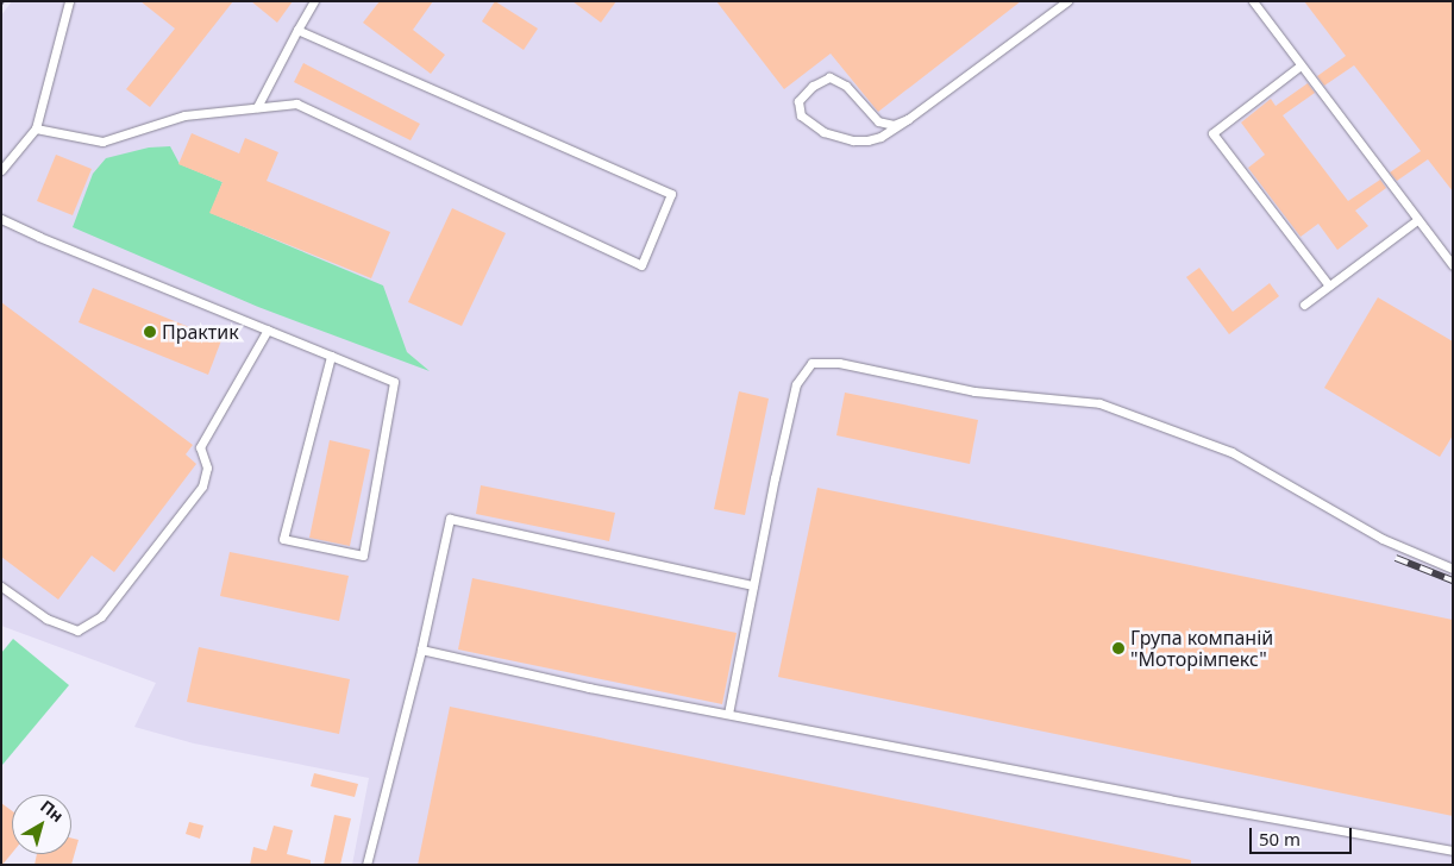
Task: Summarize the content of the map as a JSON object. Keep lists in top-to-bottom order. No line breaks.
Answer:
{"places":["Практик","Група компаній \"Моторімпекс\""],"scale_bar":"50 m","north":"top right"}
